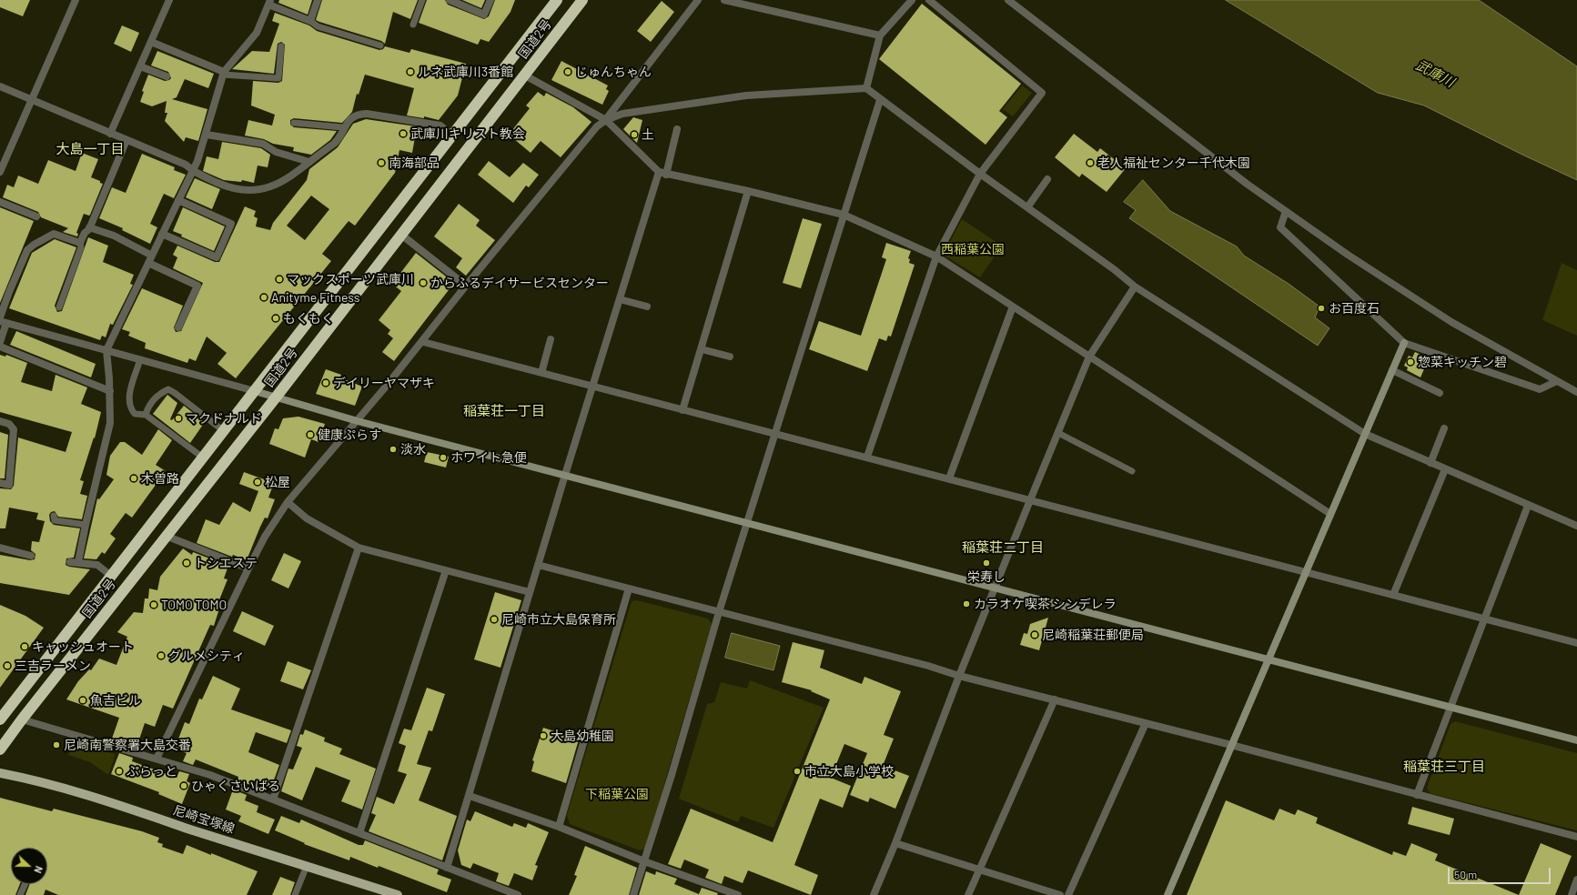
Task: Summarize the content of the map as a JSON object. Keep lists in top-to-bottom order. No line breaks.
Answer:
{"streets":{"highway":["国道2号"],"main road":["尼崎宝塚線"]},"districts":["大島一丁目","稲葉荘一丁目","稲葉荘二丁目","稲葉荘三丁目"],"water":["武庫川"],"parks":["西稲葉公園","下稲葉公園"],"places":["ルネ武庫川3番館","じゅんちゃん","武庫川キリスト教会","土","南海部品","老人福祉センター千代木園","マックスポーツ武庫川","からふるデイサービスセンター","Anityme Fitness","お百度石","もくもく","惣菜キッチン碧","デイリーヤマザキ","マクドナルド","健康ぷらす","淡水","ホワイト急便","木曽路","松屋","トシエステ","栄寿し","カラオケ喫茶 シンデレラ","TOMO TOMO","尼崎市立大島保育所","尼崎稲葉荘郵便局","キャッシュオート","グルメシティ","三吉ラーメン","魚吉ビル","大島幼稚園","尼崎南警察署大島交番","ぷらっと","市立大島小学校","ひゃくさいばる"],"scale_bar":"50 m","north":"right"}
